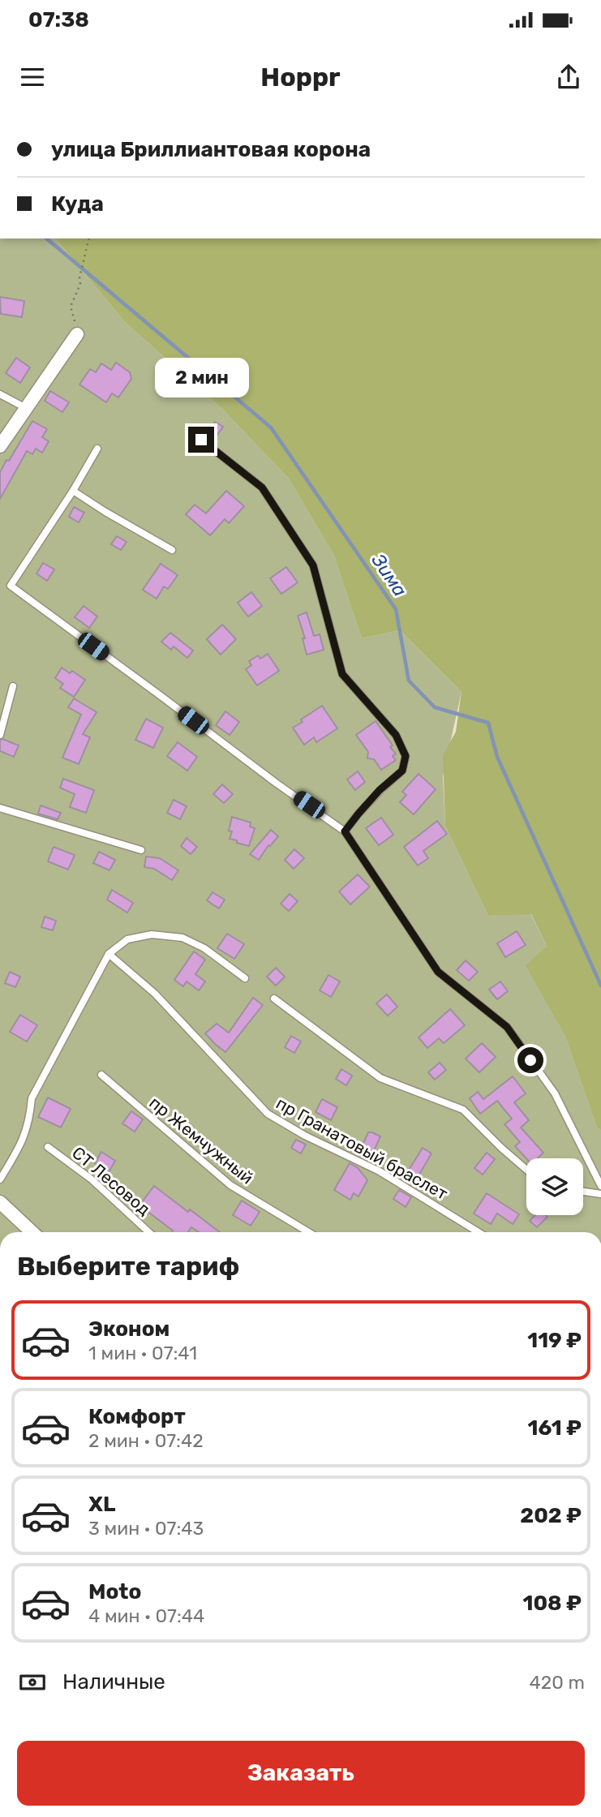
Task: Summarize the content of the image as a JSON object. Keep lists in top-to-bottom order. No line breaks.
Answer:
{"streets":{"lane":["пр Жемчужный","пр Гранатовый браслет","СТ Лесовод"]},"water":["Зима"],"page":{"status":"07:38","header":"Hoppr","banner":["улица Бриллиантовая корона","Куда"],"bubble":"2 мин","heading":"Выберите тариф","list":[{"name":"Эконом","note":"1 мин · 07:41","value":"119 ₽"},{"name":"Комфорт","note":"2 мин · 07:42","value":"161 ₽"},{"name":"XL","note":"3 мин · 07:43","value":"202 ₽"},{"name":"Moto","note":"4 мин · 07:44","value":"108 ₽"}],"pay":["Наличные","420 m"],"buttons":"Заказать"}}
